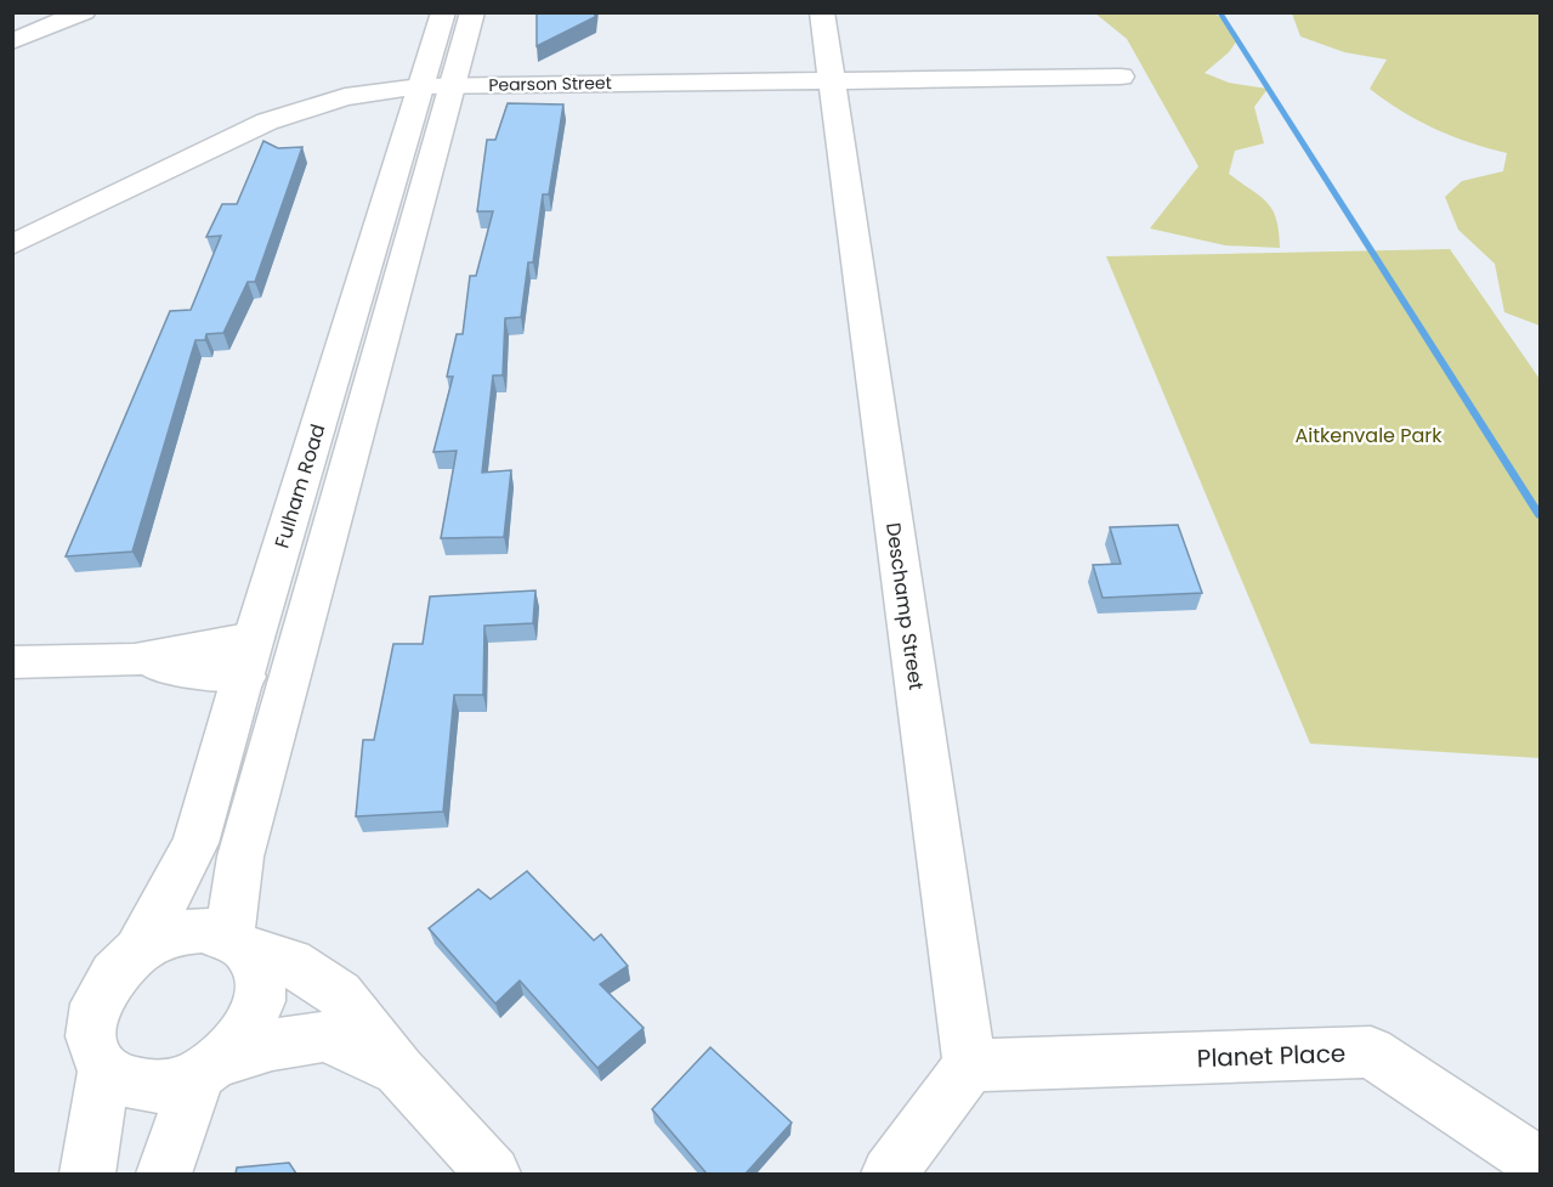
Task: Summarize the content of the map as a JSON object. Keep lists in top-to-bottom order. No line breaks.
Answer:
{"streets":{"street":["Pearson Street","Fulham Road","Deschamp Street","Planet Place"]},"crossings":[["Pearson Street","Fulham Road"],["Pearson Street","Deschamp Street"],["Deschamp Street","Planet Place"]],"parks":["Aitkenvale Park"]}
